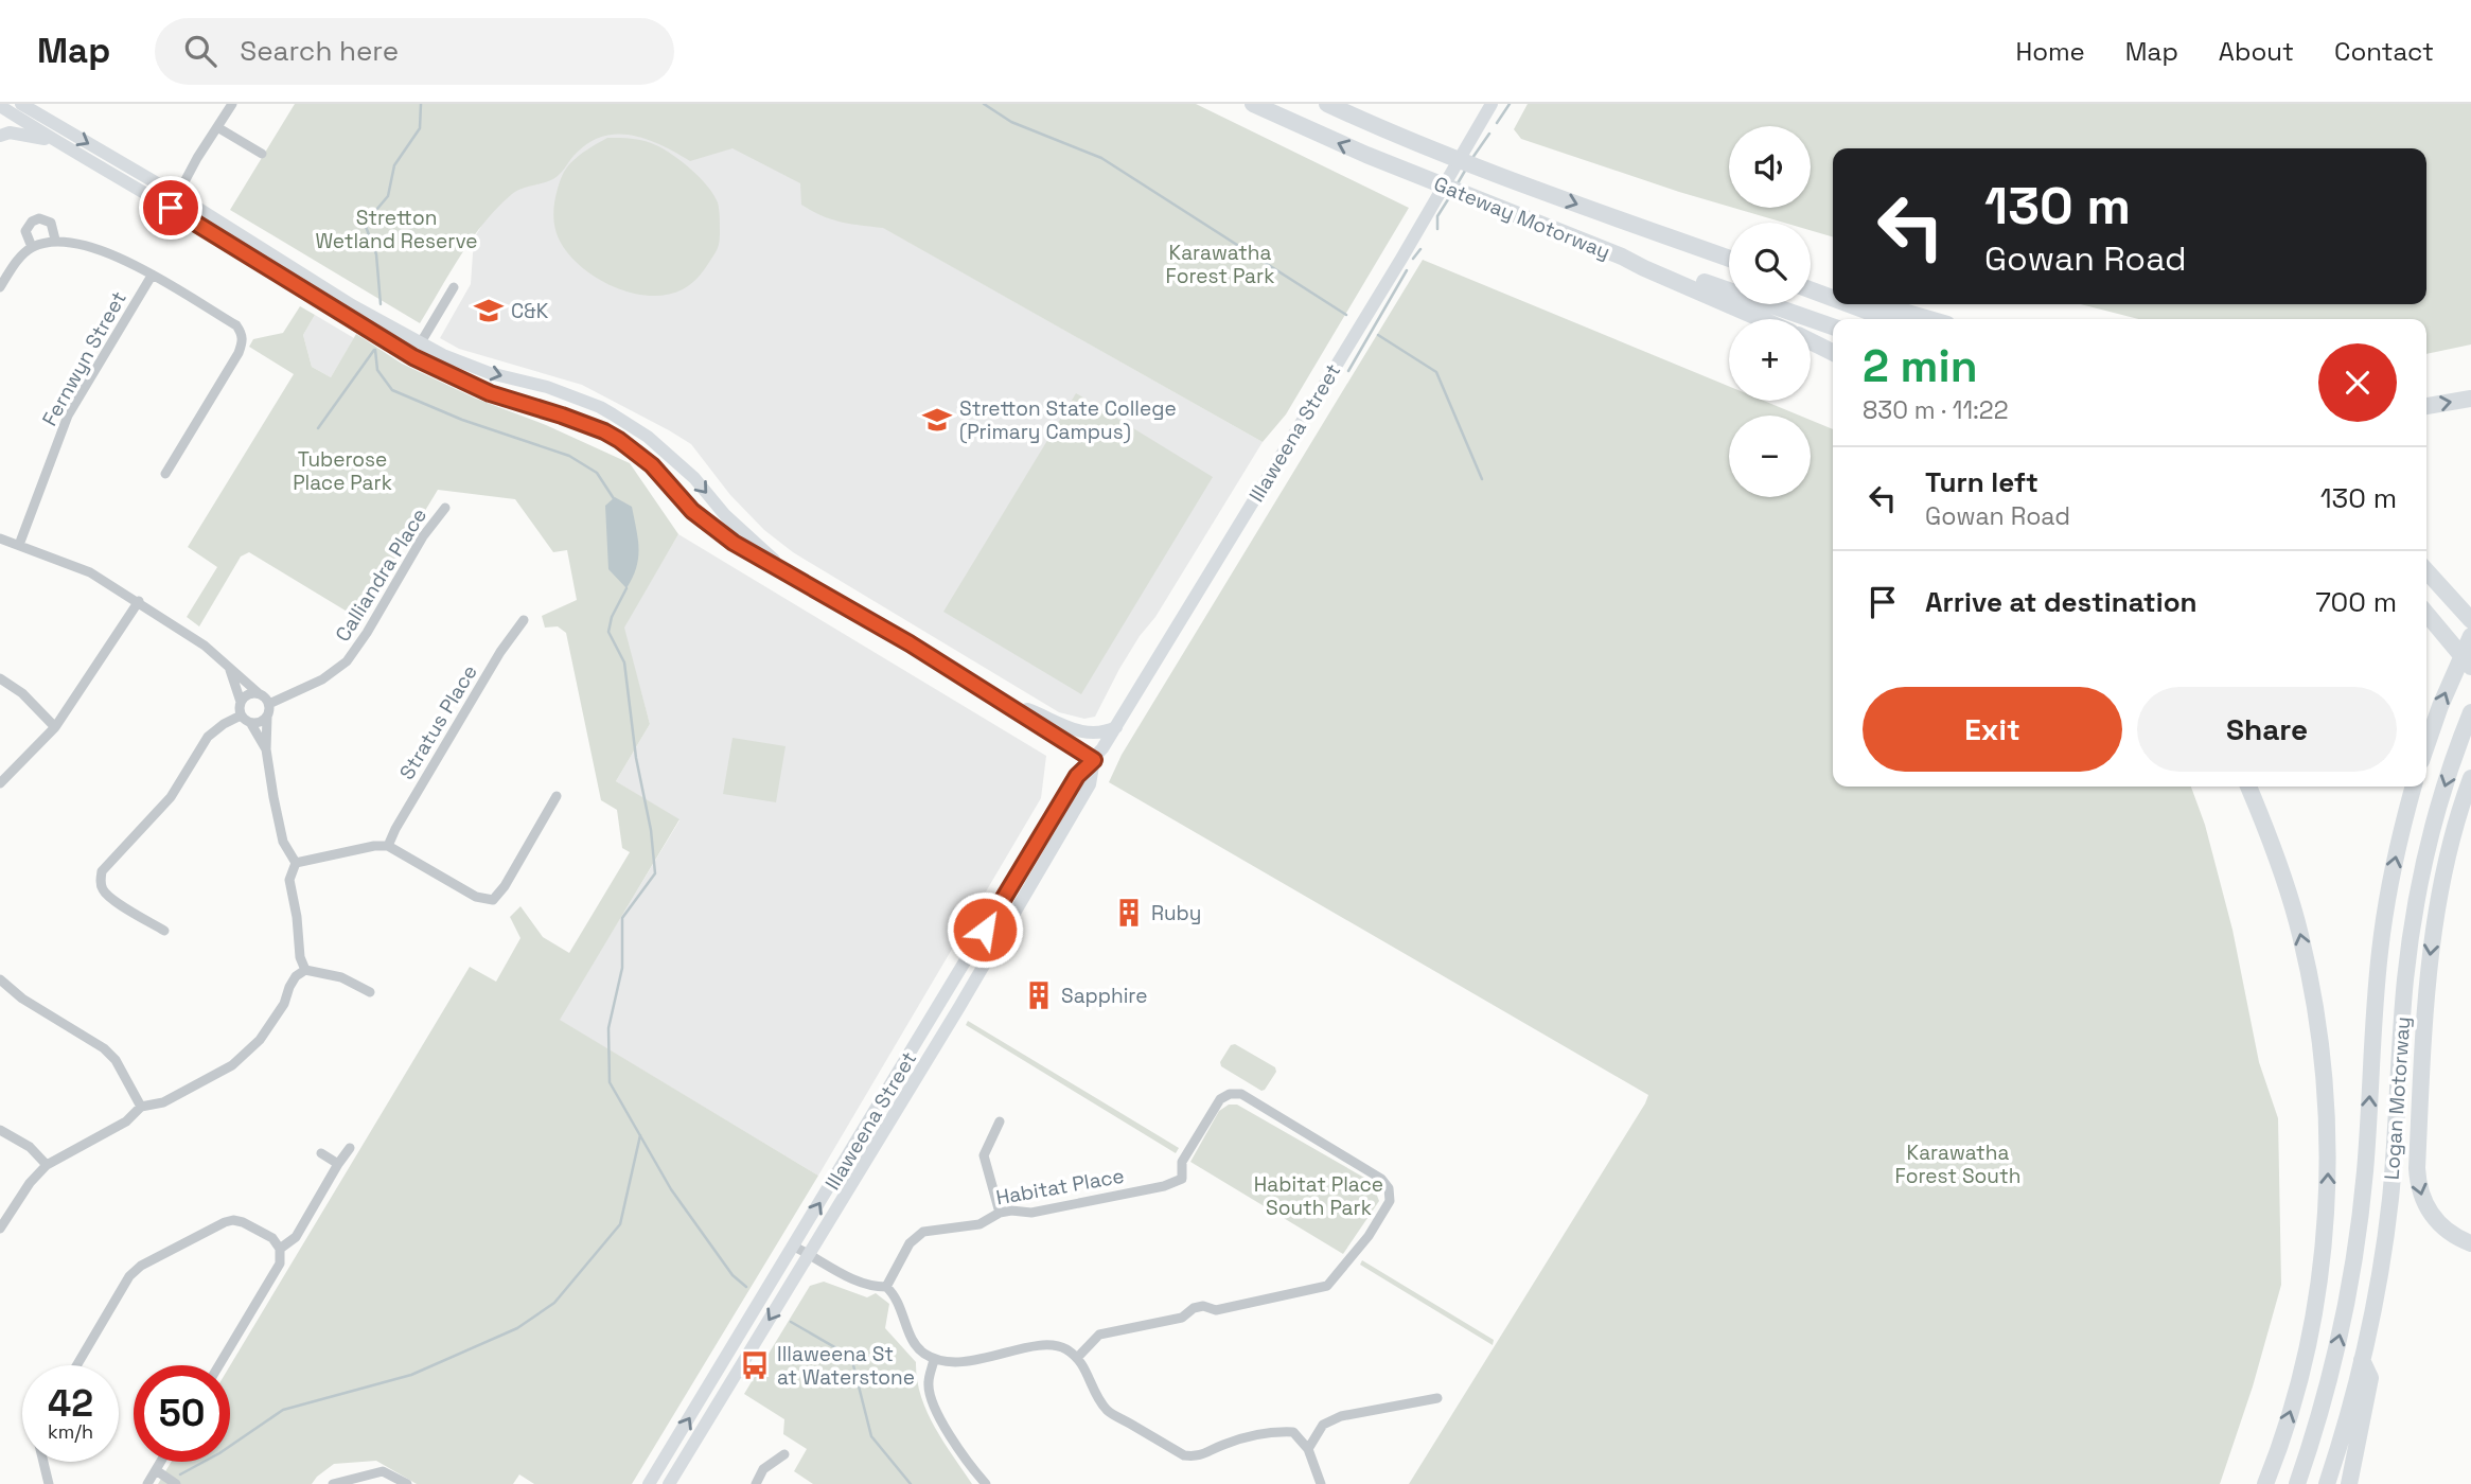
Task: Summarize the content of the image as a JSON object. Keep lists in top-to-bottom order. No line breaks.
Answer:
{"streets":{"highway":["Gateway Motorway","Logan Motorway"],"main road":["Illaweena Street"],"street":["Fernwyn Street","Calliandra Place","Stratus Place","Habitat Place"]},"parks":["Stretton Wetland Reserve","Karawatha Forest Park","Tuberose Place Park","Karawatha Forest South","Habitat Place South Park"],"places":{"school or university":["C&K","Stretton State College (Primary Campus)"],"building":["Ruby","Sapphire"],"bus stop":["Illaweena St at Waterstone"]},"page":{"header":"Map","search":"Search here","nav":["Home","Map","About","Contact"],"map_buttons":["+","−"],"turn":["130 m","Gowan Road"],"heading":["2 min","830 m · 11:22"],"list":[{"name":"Turn left","note":"Gowan Road","value":"130 m"},{"name":"Arrive at destination","value":"700 m"}],"buttons":["Exit","Share"],"speed":"42 km/h","limit":"50"}}
